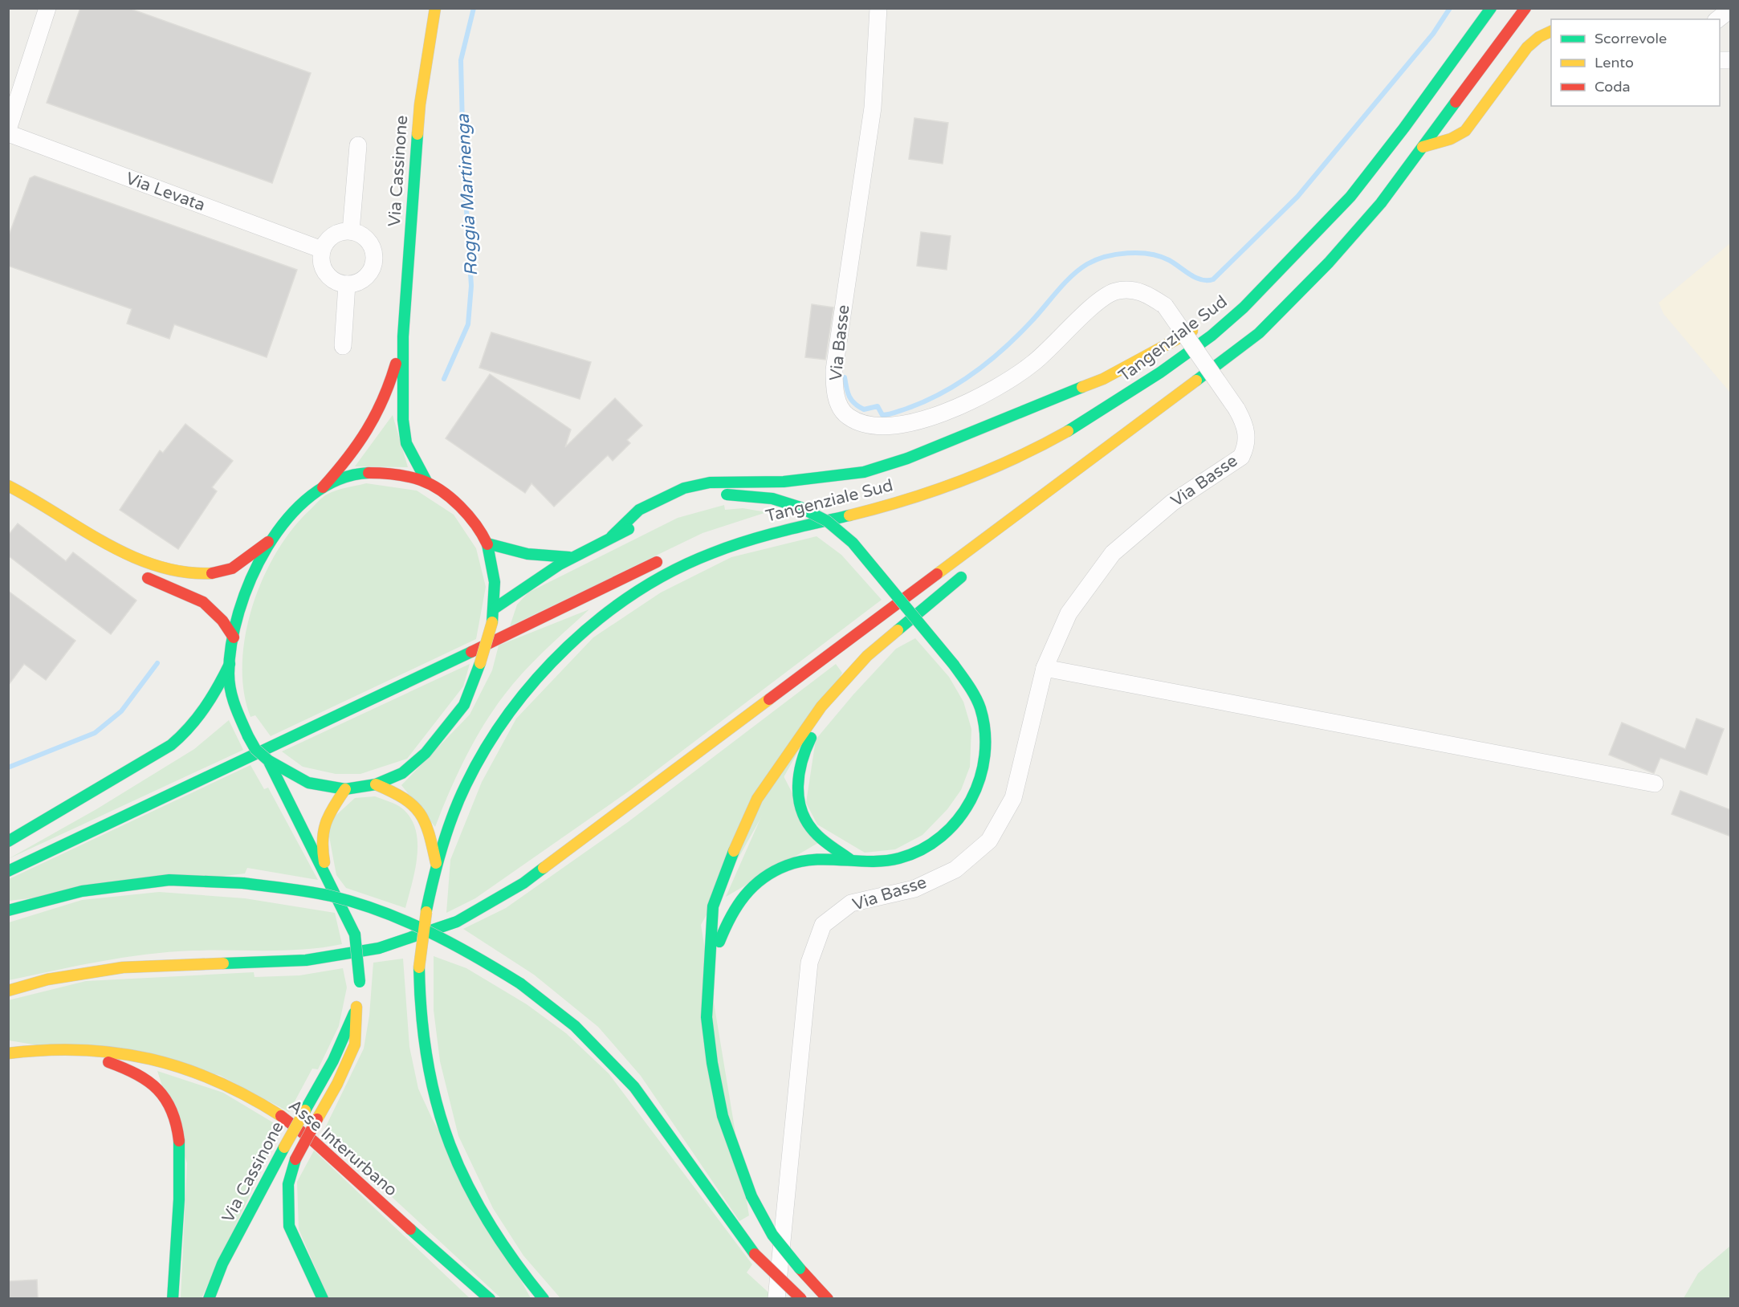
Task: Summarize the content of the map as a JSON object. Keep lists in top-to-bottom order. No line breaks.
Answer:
{"streets":{"main road":["Via Cassinone","Tangenziale Sud","Asse Interurbano"],"street":["Via Levata","Via Basse"]},"water":["Roggia Martinenga"],"legend":["Scorrevole","Lento","Coda"]}
